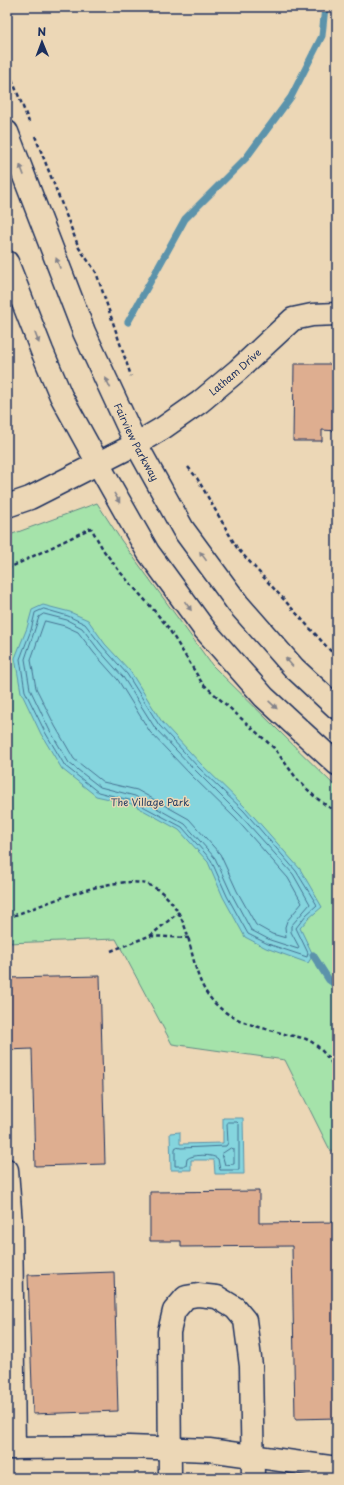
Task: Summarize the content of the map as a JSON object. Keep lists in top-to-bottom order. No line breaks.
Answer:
{"streets":{"street":["Latham Drive","Fairview Parkway"]},"crossings":[["Latham Drive","Fairview Parkway"]],"parks":["The Village Park"],"north":"top"}
